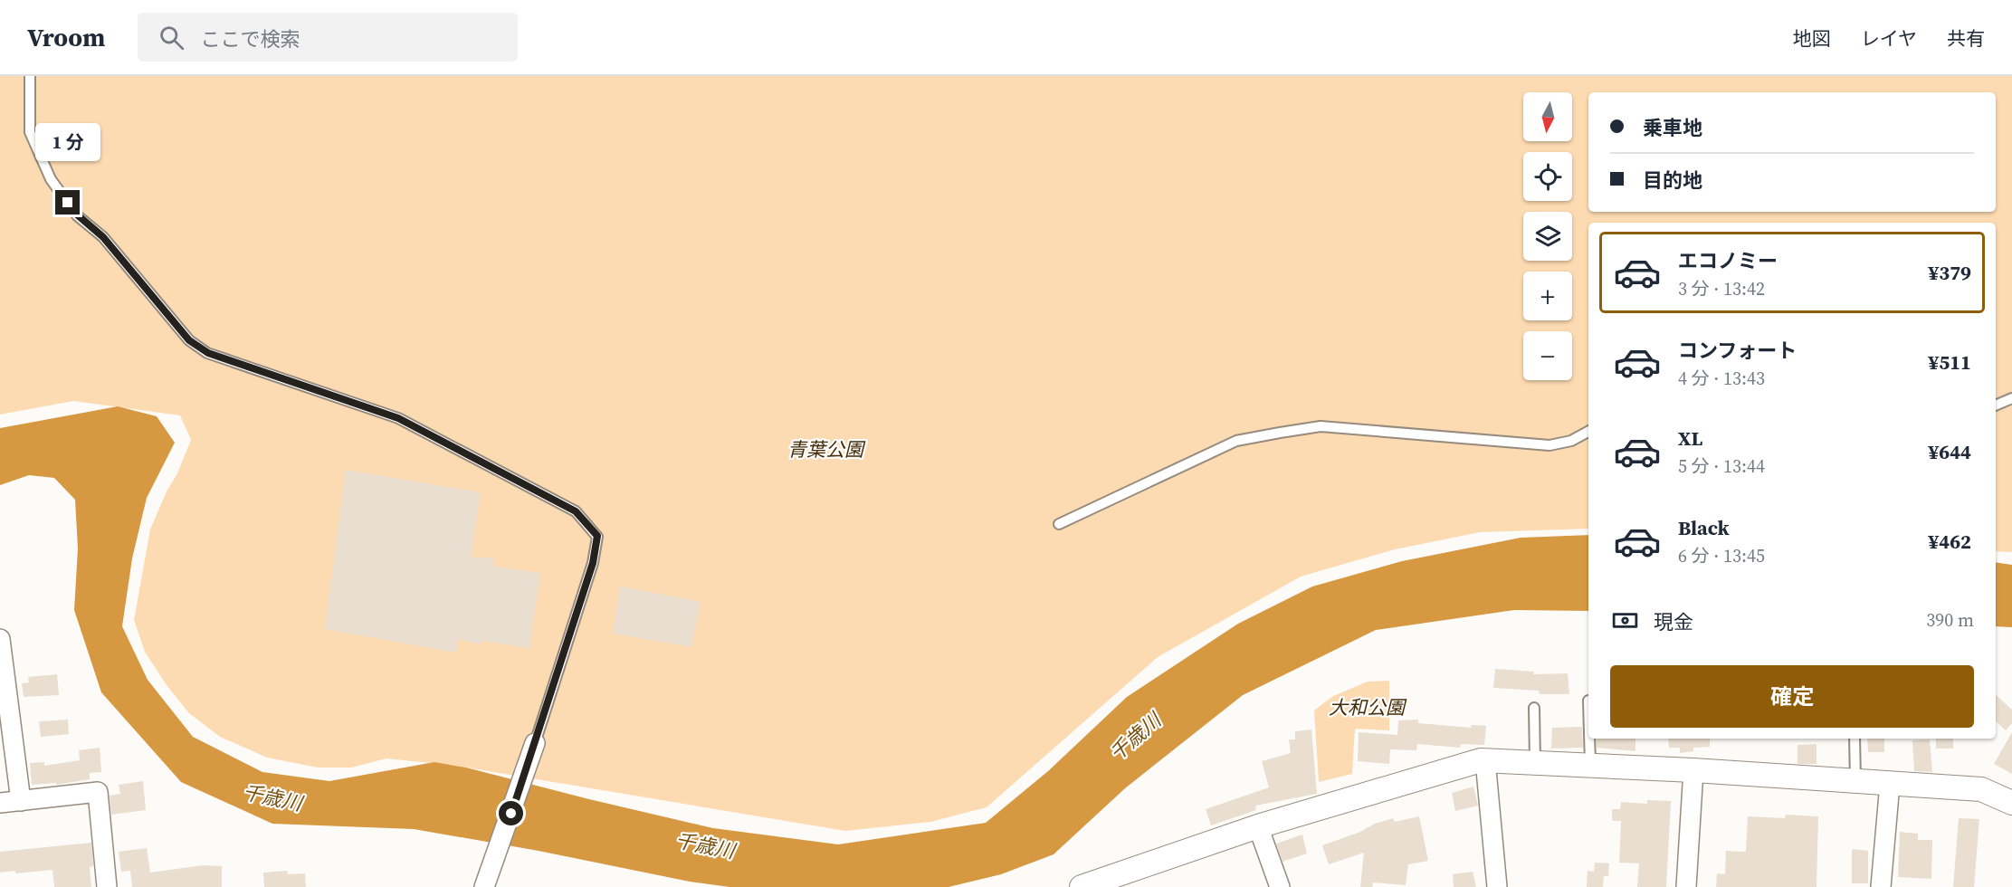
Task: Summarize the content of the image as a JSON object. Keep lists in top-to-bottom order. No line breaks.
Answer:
{"water":["千歳川"],"parks":["青葉公園","大和公園"],"north":"bottom","page":{"header":"Vroom","search":"ここで検索","nav":["地図","レイヤ","共有"],"map_buttons":["+","−"],"banner":["乗車地","目的地"],"bubble":"1 分","list":[{"name":"エコノミー","note":"3 分 · 13:42","value":"¥379"},{"name":"コンフォート","note":"4 分 · 13:43","value":"¥511"},{"name":"XL","note":"5 分 · 13:44","value":"¥644"},{"name":"Black","note":"6 分 · 13:45","value":"¥462"}],"pay":["現金","390 m"],"buttons":"確定"}}
